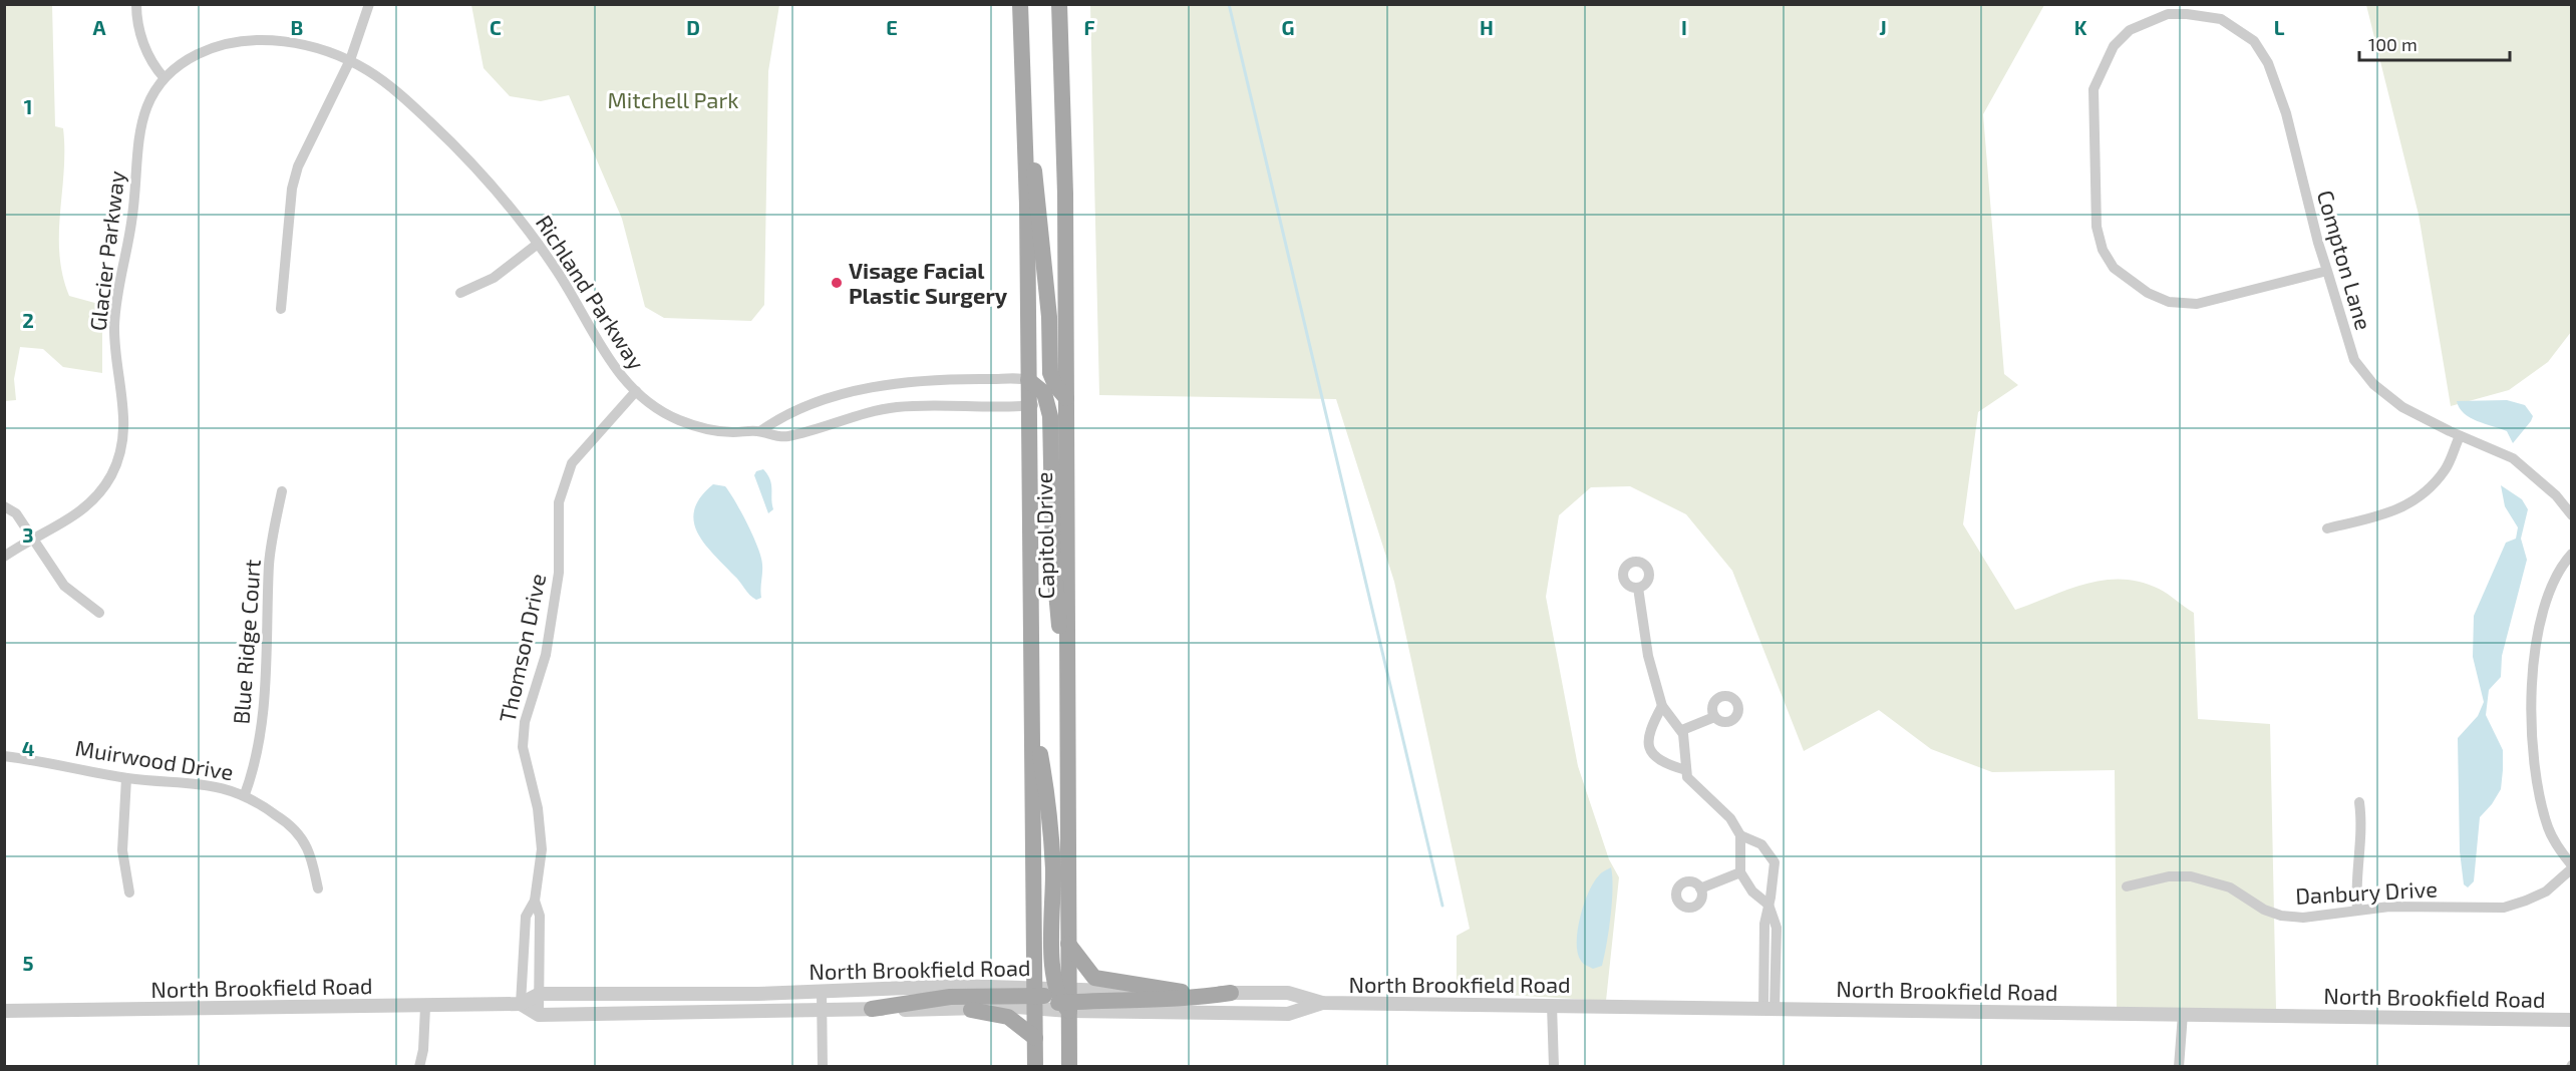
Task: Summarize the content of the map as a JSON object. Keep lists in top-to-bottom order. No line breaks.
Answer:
{"streets":{"main road":["Capitol Drive"],"street":["Glacier Parkway","Compton Lane","Richland Parkway","Blue Ridge Court","Thomson Drive","Muirwood Drive","Danbury Drive","North Brookfield Road"]},"crossings":[["Glacier Parkway","Richland Parkway"],["Richland Parkway","Capitol Drive"],["Richland Parkway","Thomson Drive"],["Capitol Drive","North Brookfield Road"],["Blue Ridge Court","Muirwood Drive"],["Thomson Drive","North Brookfield Road"]],"parks":["Mitchell Park"],"places":["Visage Facial Plastic Surgery"],"scale_bar":"100 m","grid":{"columns":["A","B","C","D","E","F","G","H","I","J","K","L"],"rows":["1","2","3","4","5"]}}
